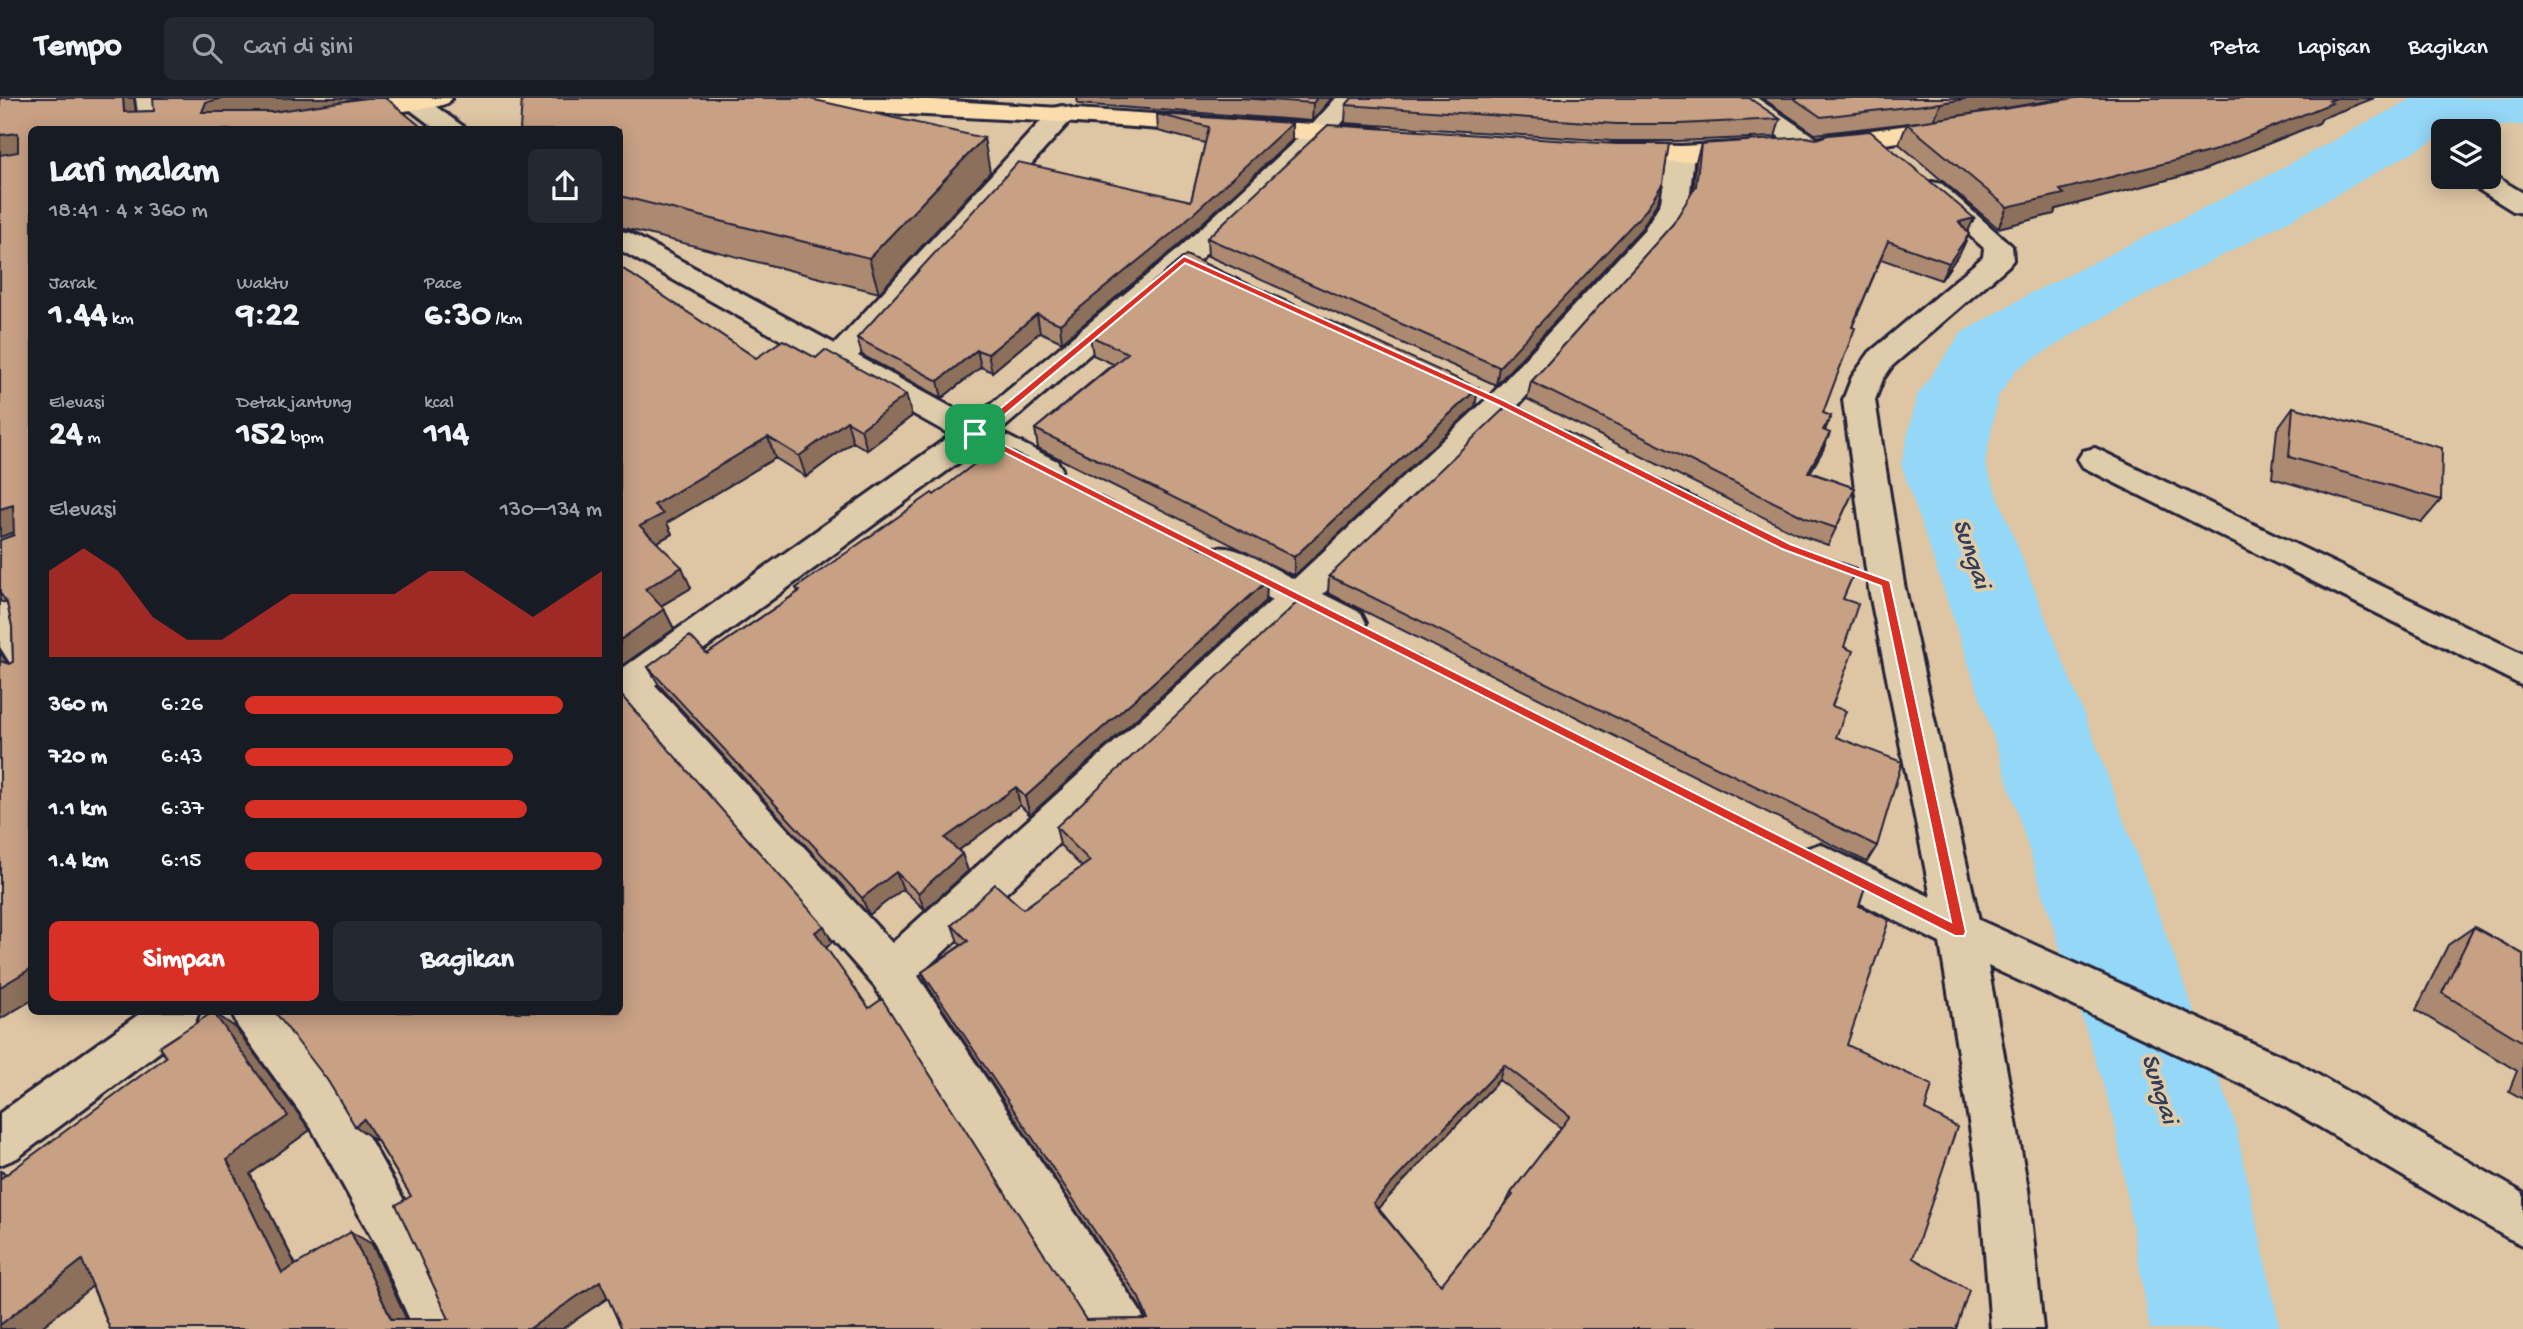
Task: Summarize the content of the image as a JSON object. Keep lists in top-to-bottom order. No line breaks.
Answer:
{"water":["Sungai"],"page":{"header":"Tempo","search":"Cari di sini","nav":["Peta","Lapisan","Bagikan"],"heading":["Lari malam","18:41 · 4 × 360 m"],"stats":[["Jarak","1.44 km"],["Waktu","9:22"],["Pace","6:30 /km"],["Elevasi","24 m"],["Detak jantung","152 bpm"],["kcal","114"]],"chart":["Elevasi","130–134 m"],"list":[{"name":"360 m","note":"6:26"},{"name":"720 m","note":"6:43"},{"name":"1.1 km","note":"6:37"},{"name":"1.4 km","note":"6:15"}],"buttons":["Simpan","Bagikan"]}}
